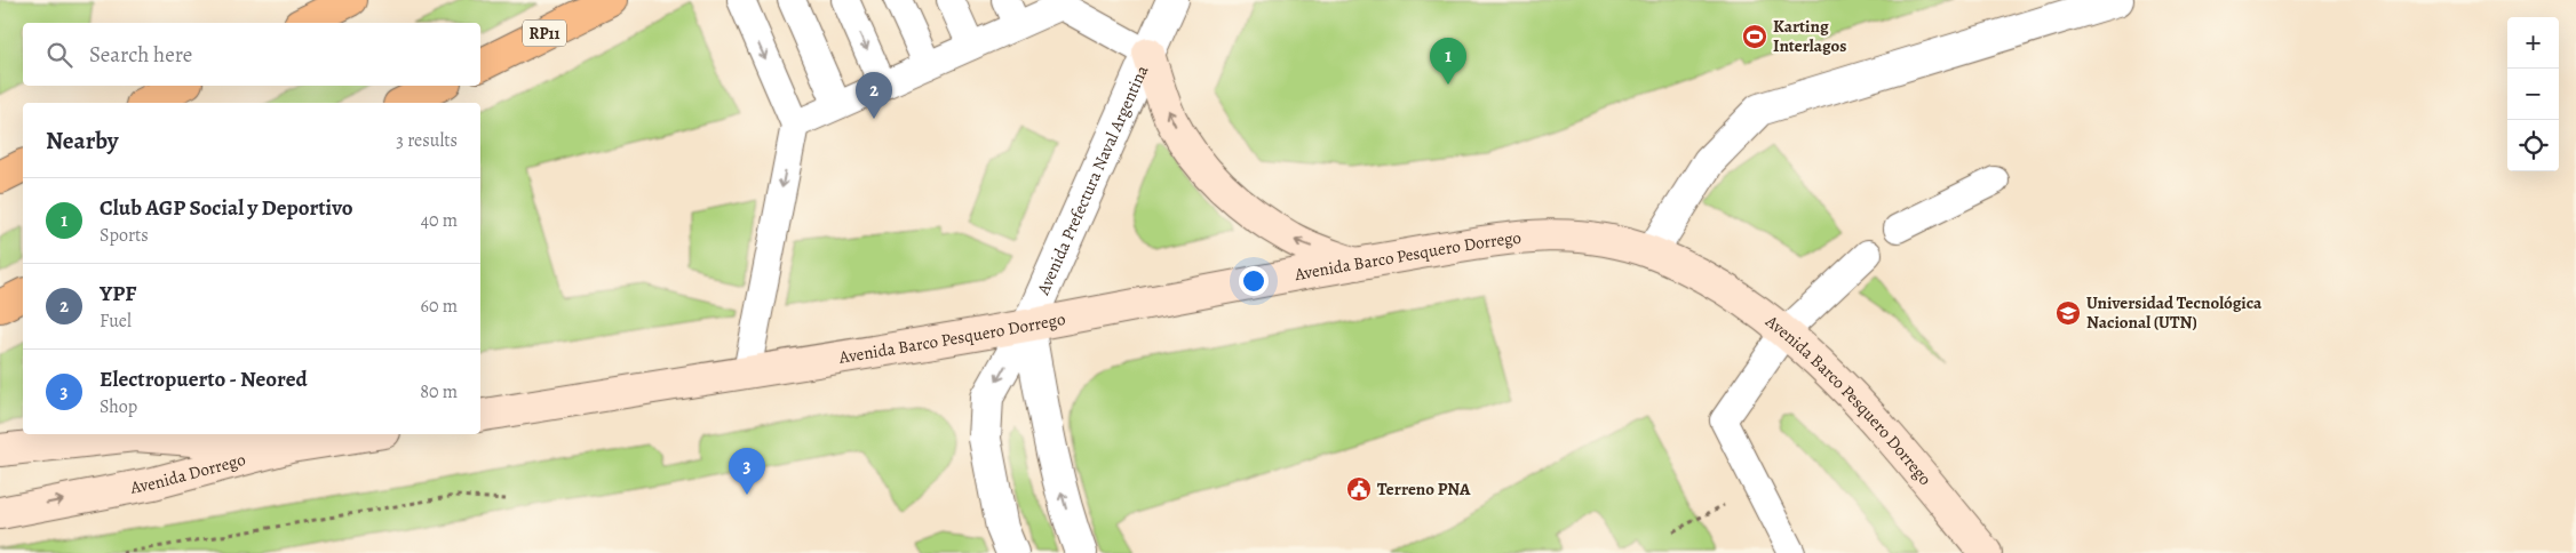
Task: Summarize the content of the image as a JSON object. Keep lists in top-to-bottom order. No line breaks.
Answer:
{"streets":{"main road":["RP11","Avenida Barco Pesquero Dorrego","Avenida Dorrego"],"street":["Avenida Prefectura Naval Argentina"]},"crossings":[["Avenida Prefectura Naval Argentina","Avenida Barco Pesquero Dorrego"]],"places":{"sports":["Karting Interlagos"],"school or university":["Universidad Tecnológica Nacional (UTN)"],"public building":["Terreno PNA"]},"page":{"map_buttons":["+","−"],"search":"Search here","pins":["1","2","3"],"heading":["Nearby","3 results"],"list":[{"mark":"1","name":"Club AGP Social y Deportivo","note":"Sports","value":"40 m"},{"mark":"2","name":"YPF","note":"Fuel","value":"60 m"},{"mark":"3","name":"Electropuerto - Neored","note":"Shop","value":"80 m"}]}}
